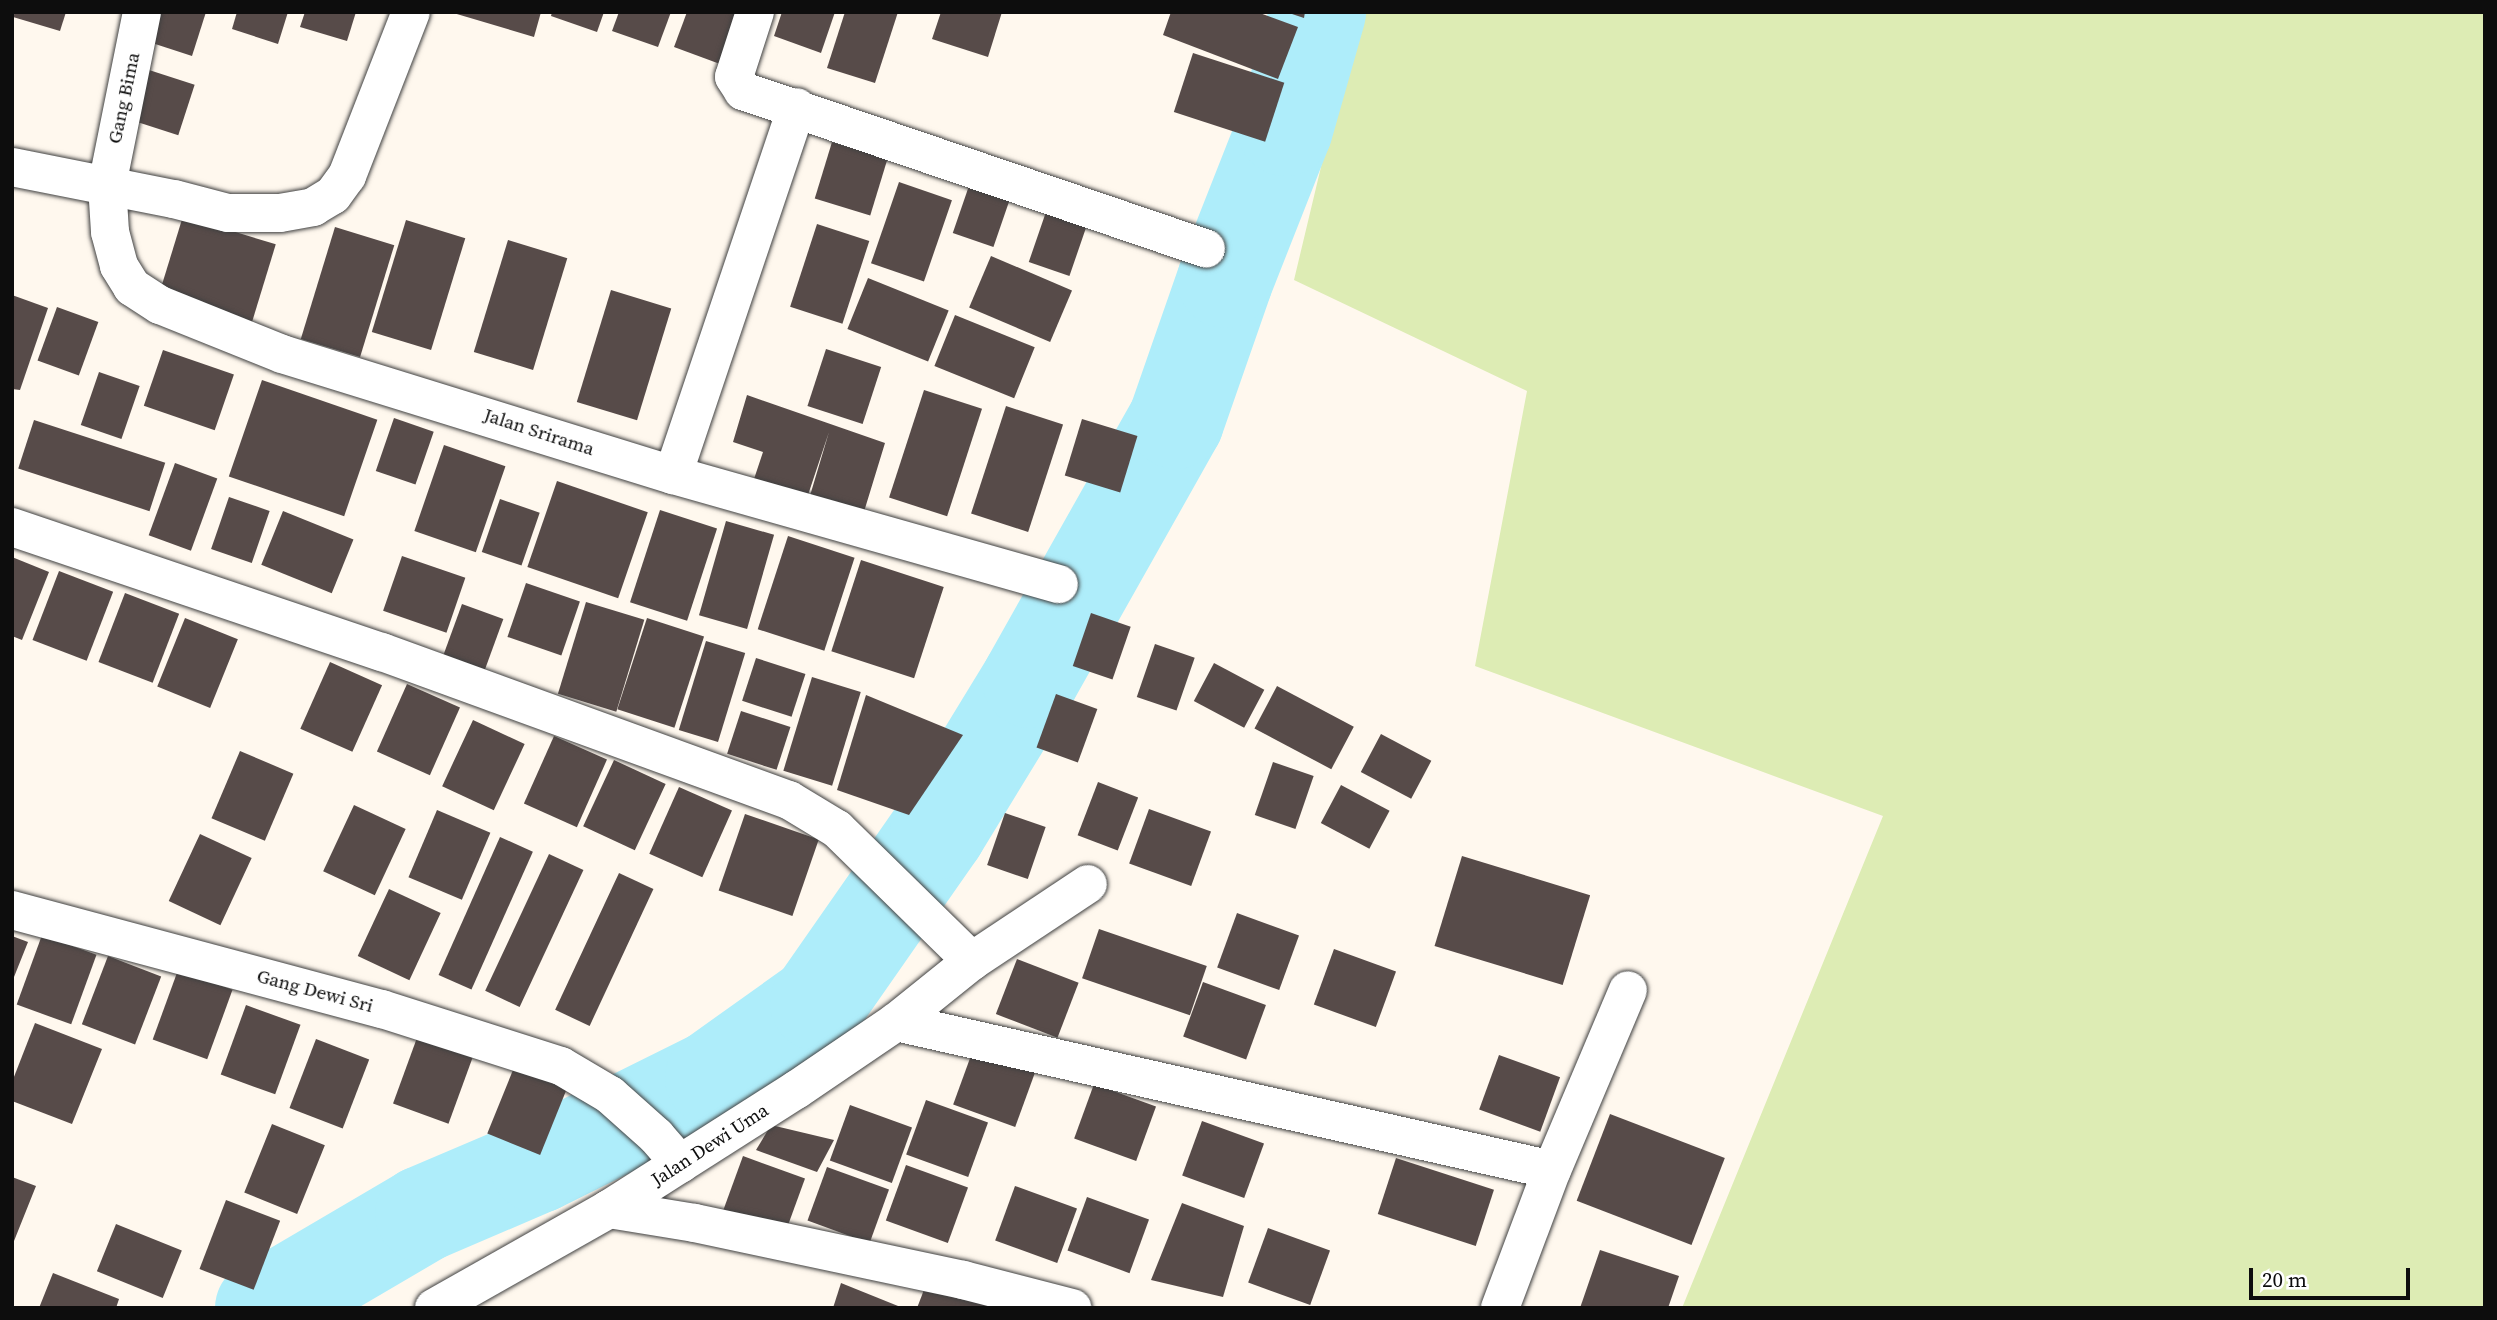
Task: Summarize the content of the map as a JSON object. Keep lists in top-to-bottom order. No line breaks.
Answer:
{"streets":{"street":["Gang Bima","Jalan Srirama","Gang Dewi Sri","Jalan Dewi Uma"]},"crossings":[["Gang Bima","Jalan Srirama"],["Gang Dewi Sri","Jalan Dewi Uma"]],"scale_bar":"20 m"}
